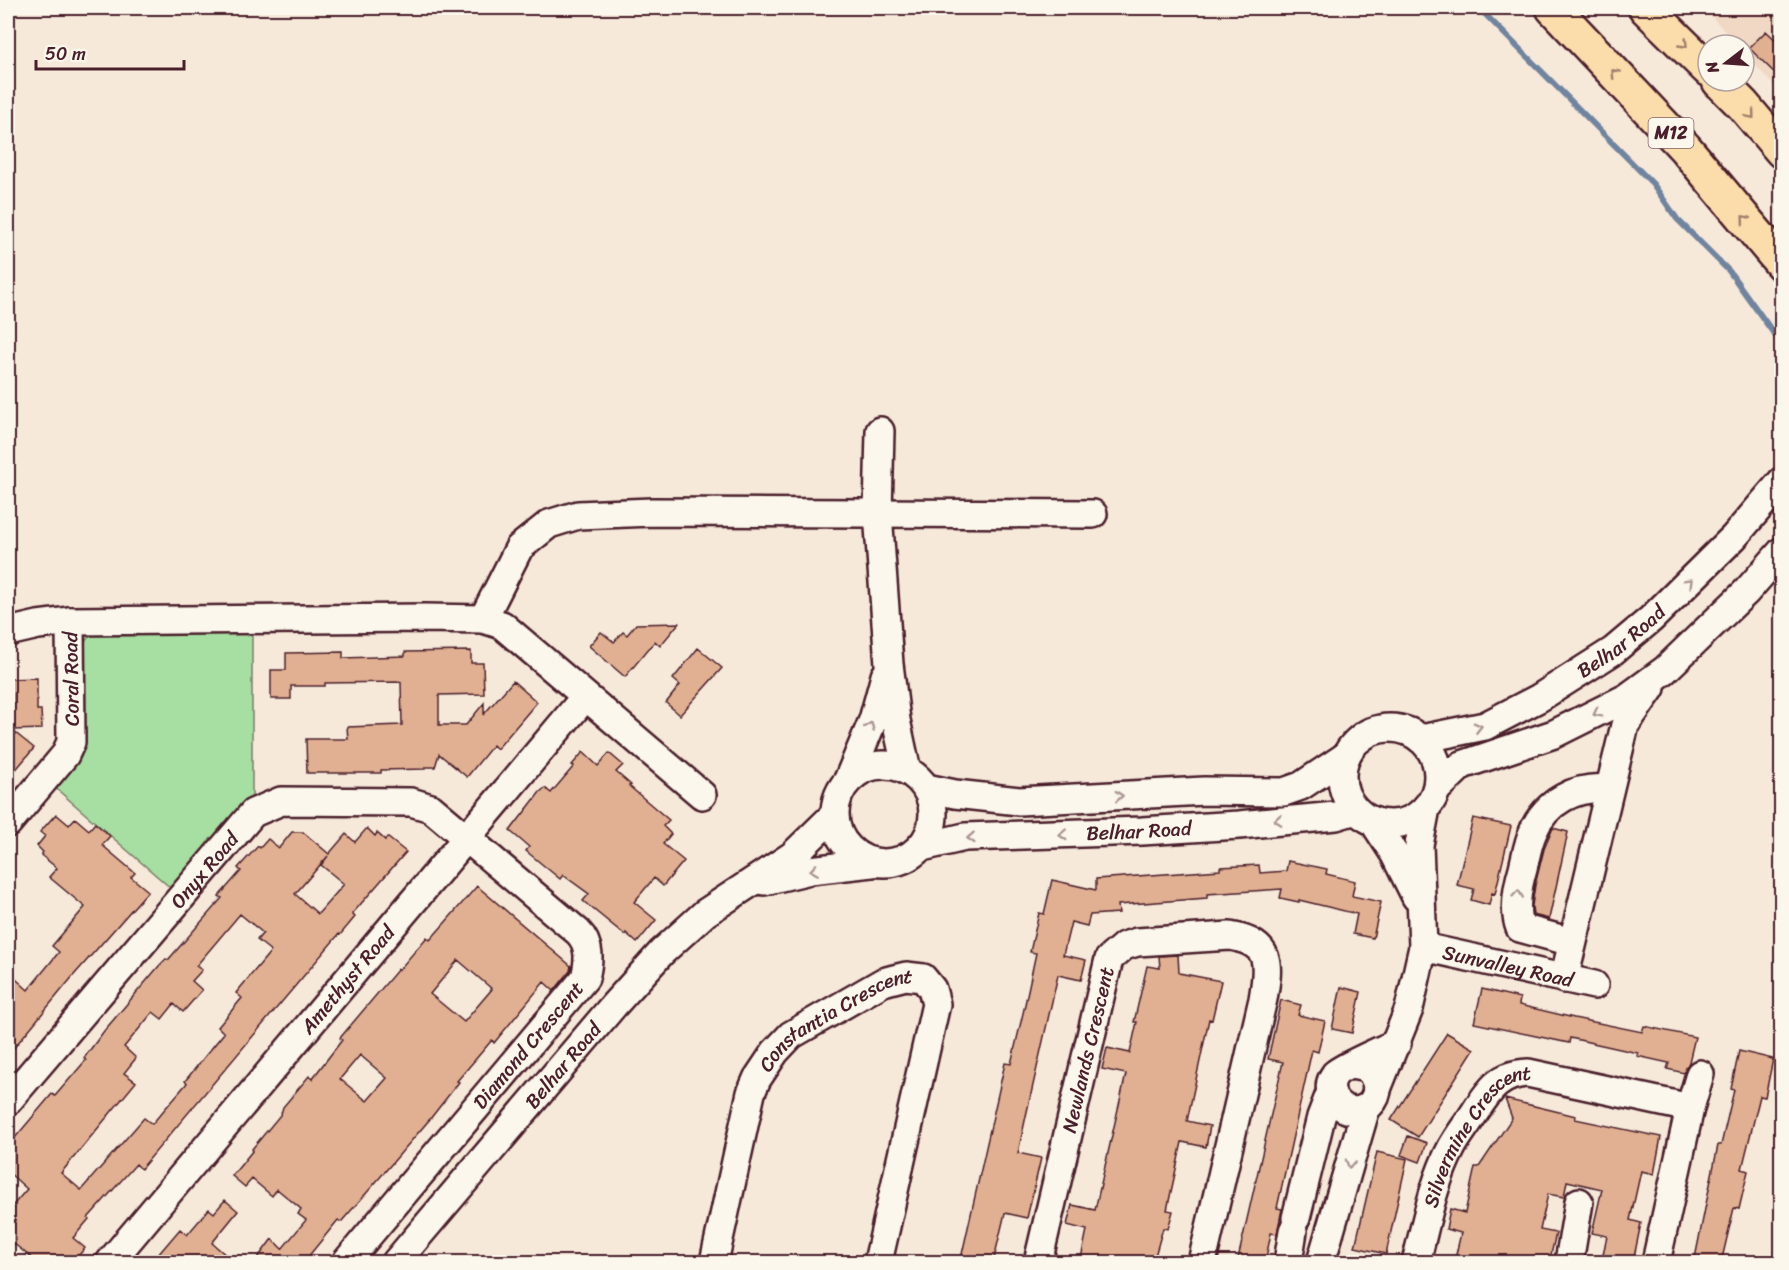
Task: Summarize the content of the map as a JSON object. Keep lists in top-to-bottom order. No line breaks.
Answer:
{"streets":{"main road":["M12"],"street":["Belhar Road","Coral Road","Onyx Road","Sunvalley Road","Amethyst Road","Constantia Crescent","Diamond Crescent","Newlands Crescent","Silvermine Crescent"]},"crossings":[["Onyx Road","Amethyst Road"],["Onyx Road","Diamond Crescent"],["Amethyst Road","Diamond Crescent"]],"scale_bar":"50 m","north":"left"}
